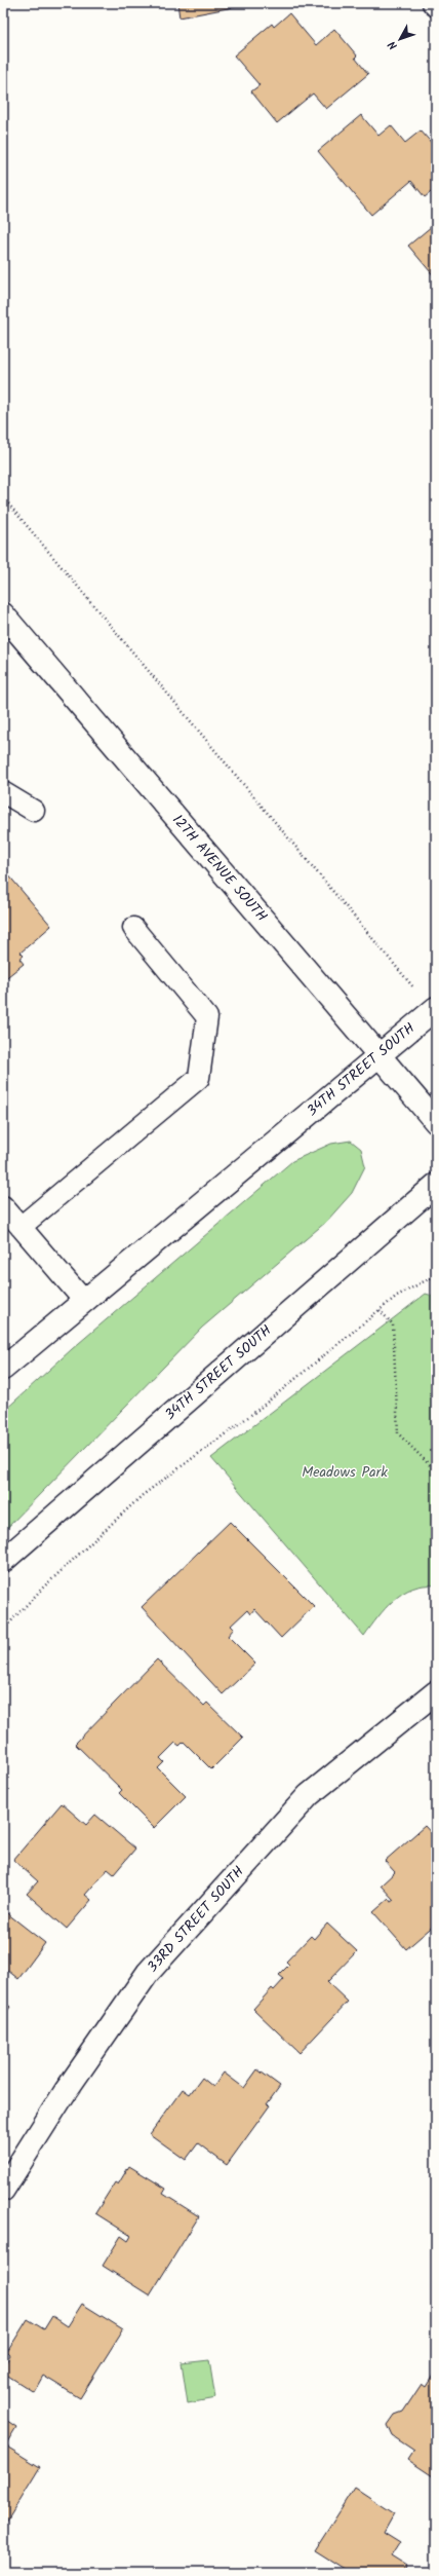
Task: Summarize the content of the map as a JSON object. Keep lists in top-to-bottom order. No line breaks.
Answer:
{"streets":{"street":["12TH AVENUE SOUTH","34TH STREET SOUTH","33RD STREET SOUTH"]},"crossings":[["12TH AVENUE SOUTH","34TH STREET SOUTH"]],"parks":["Meadows Park"],"north":"bottom left"}
